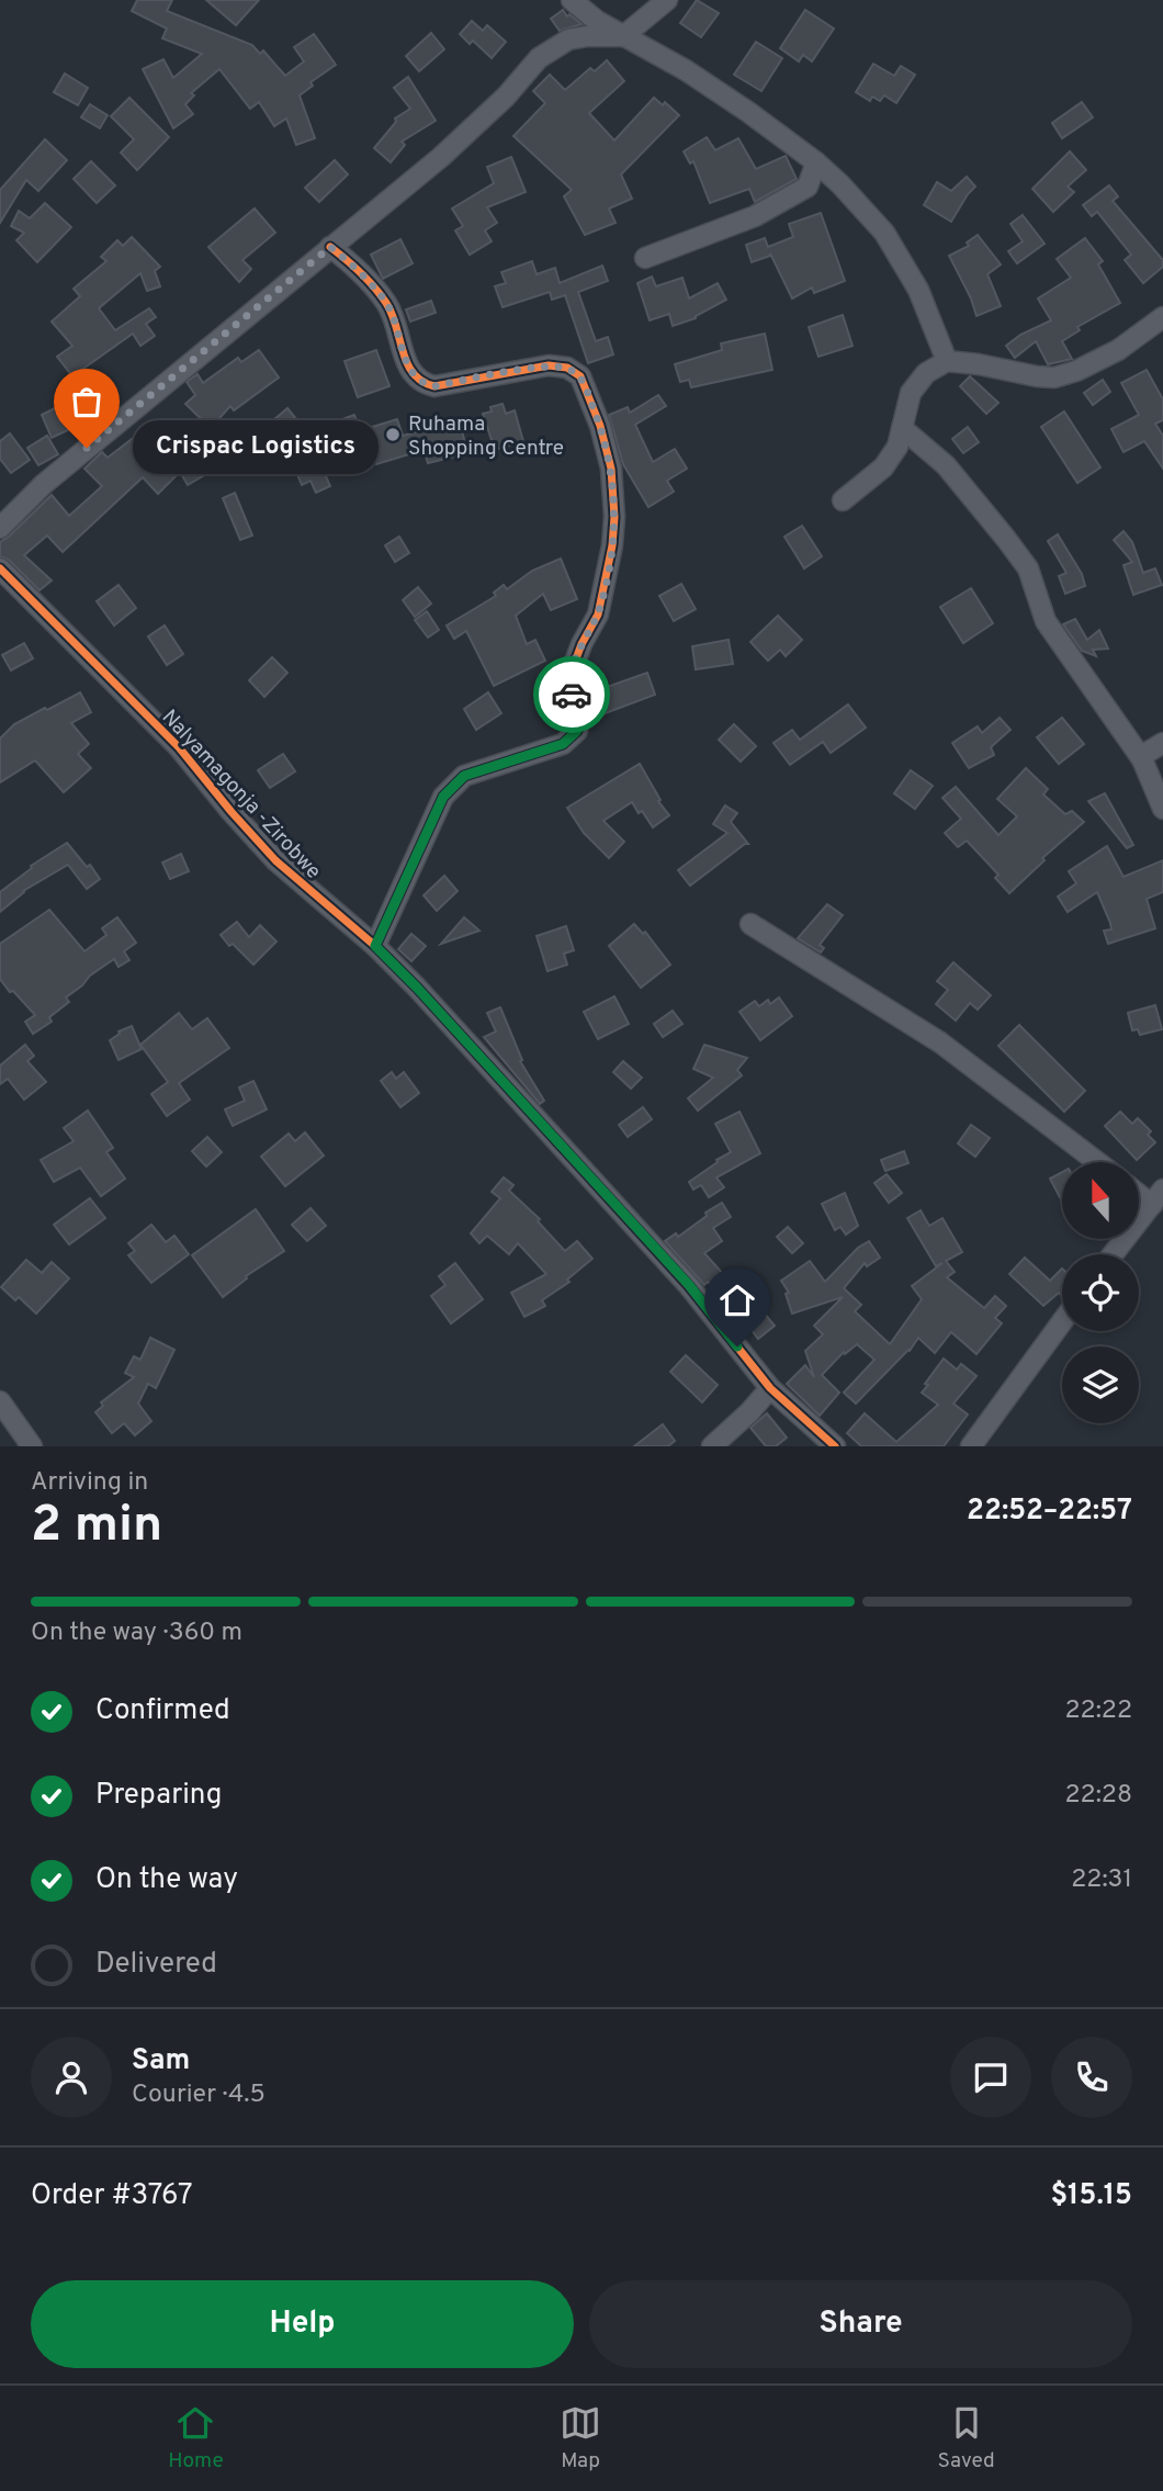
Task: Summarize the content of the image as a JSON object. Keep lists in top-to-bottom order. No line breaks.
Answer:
{"streets":{"street":["Nalyamagonja -Zirobwe"]},"places":["Ruhama Shopping Centre","Crispac Logistics"],"north":"top","page":{"bubble":"Crispac Logistics","heading":["2 min","Arriving in","22:52–22:57"],"panel":["Sam","Courier · 4.5","Order #3767","$15.15"],"bar":"On the way · 360 m","list":[["Confirmed","22:22"],["Preparing","22:28"],["On the way","22:31"],"Delivered"],"buttons":["Help","Share"],"tabs":["Home","Map","Saved"]}}
